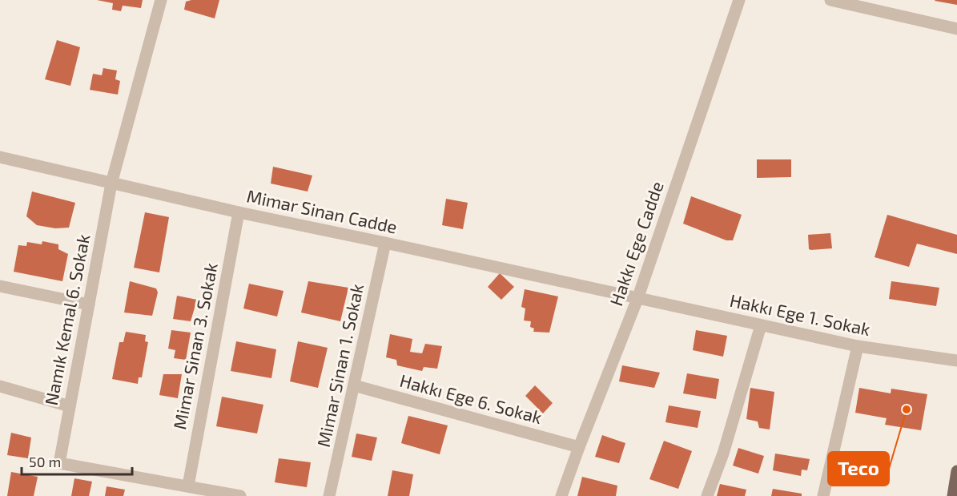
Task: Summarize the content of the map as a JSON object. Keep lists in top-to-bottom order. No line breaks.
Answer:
{"streets":{"street":["Mimar Sinan Cadde","Hakkı Ege Cadde","Hakkı Ege 1. Sokak","Namık Kemal 6. Sokak","Mimar Sinan 3. Sokak","Mimar Sinan 1. Sokak","Hakkı Ege 6. Sokak"]},"crossings":[["Mimar Sinan Cadde","Hakkı Ege Cadde"],["Mimar Sinan Cadde","Hakkı Ege 1. Sokak"],["Mimar Sinan Cadde","Namık Kemal 6. Sokak"],["Mimar Sinan Cadde","Mimar Sinan 3. Sokak"],["Mimar Sinan Cadde","Mimar Sinan 1. Sokak"],["Hakkı Ege Cadde","Hakkı Ege 1. Sokak"],["Hakkı Ege Cadde","Hakkı Ege 6. Sokak"],["Namık Kemal 6. Sokak","Mimar Sinan 3. Sokak"],["Mimar Sinan 1. Sokak","Hakkı Ege 6. Sokak"]],"places":["Teco"],"scale_bar":"50 m"}
